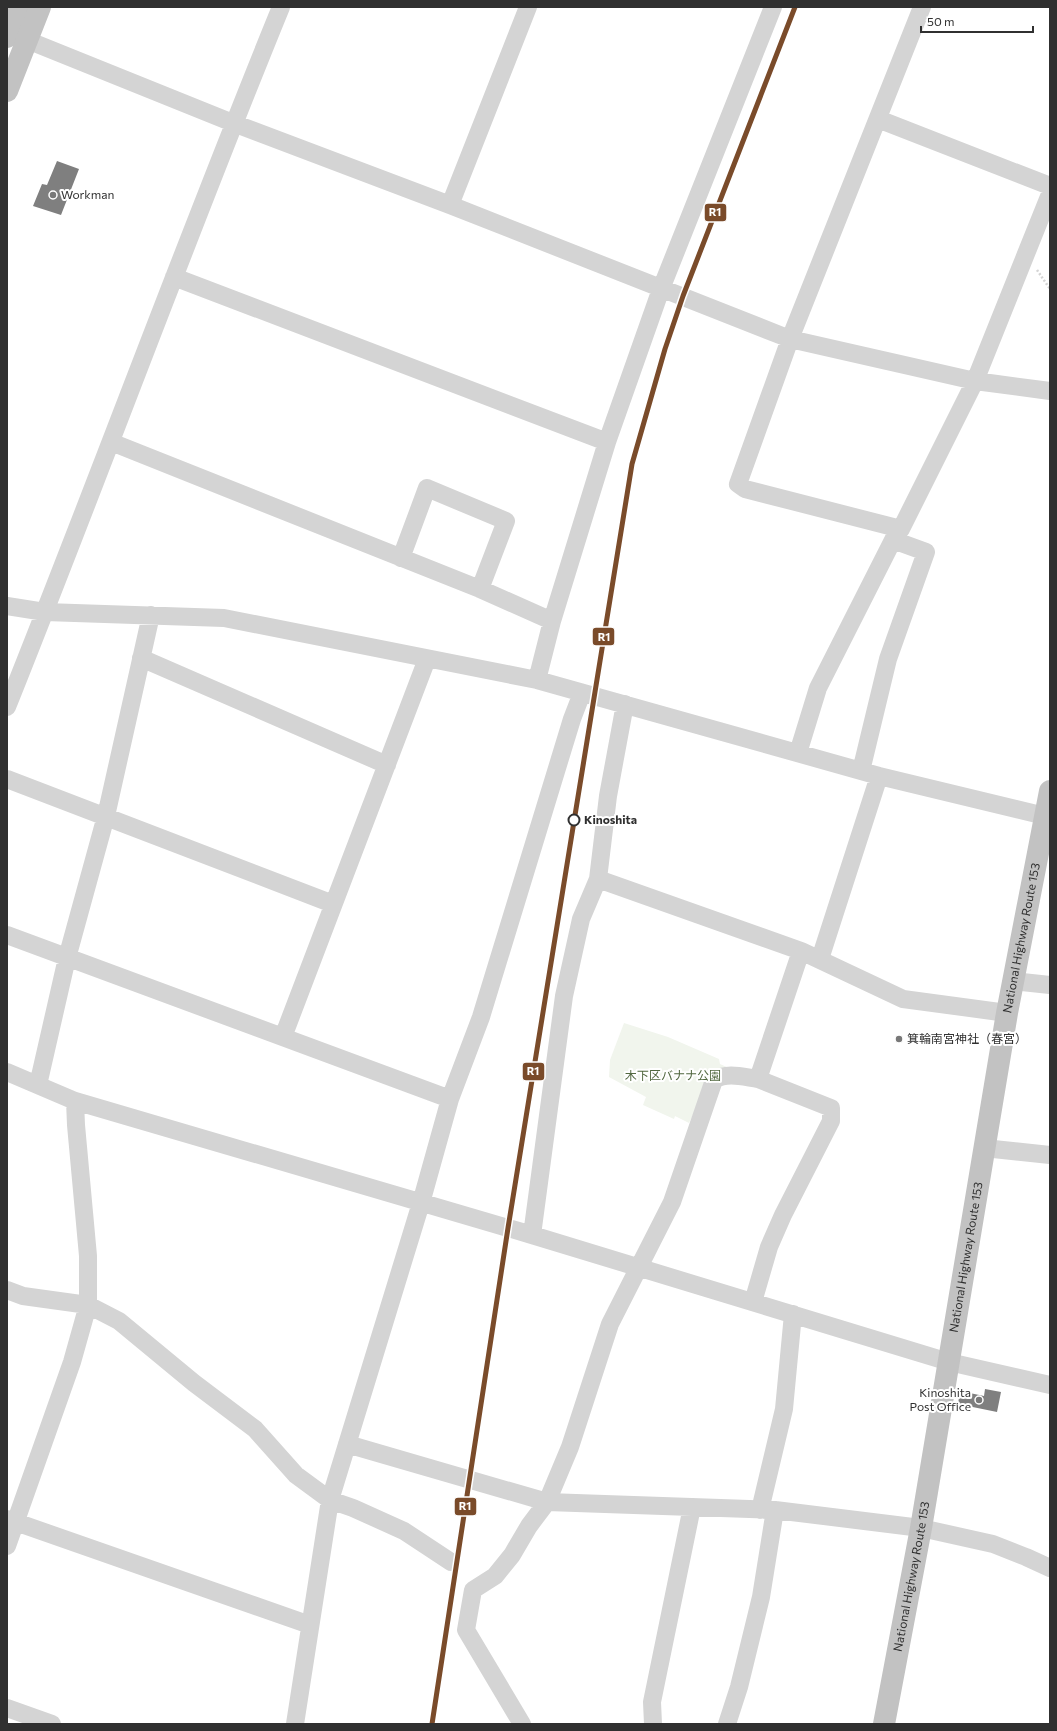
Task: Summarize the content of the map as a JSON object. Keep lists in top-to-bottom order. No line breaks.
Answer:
{"streets":{"highway":["National Highway Route 153"]},"parks":["木下区バナナ公園"],"places":["Workman","Kinoshita","箕輪南宮神社（春宮）","Kinoshita Post Office"],"lines":["transit line R1"],"scale_bar":"50 m"}
